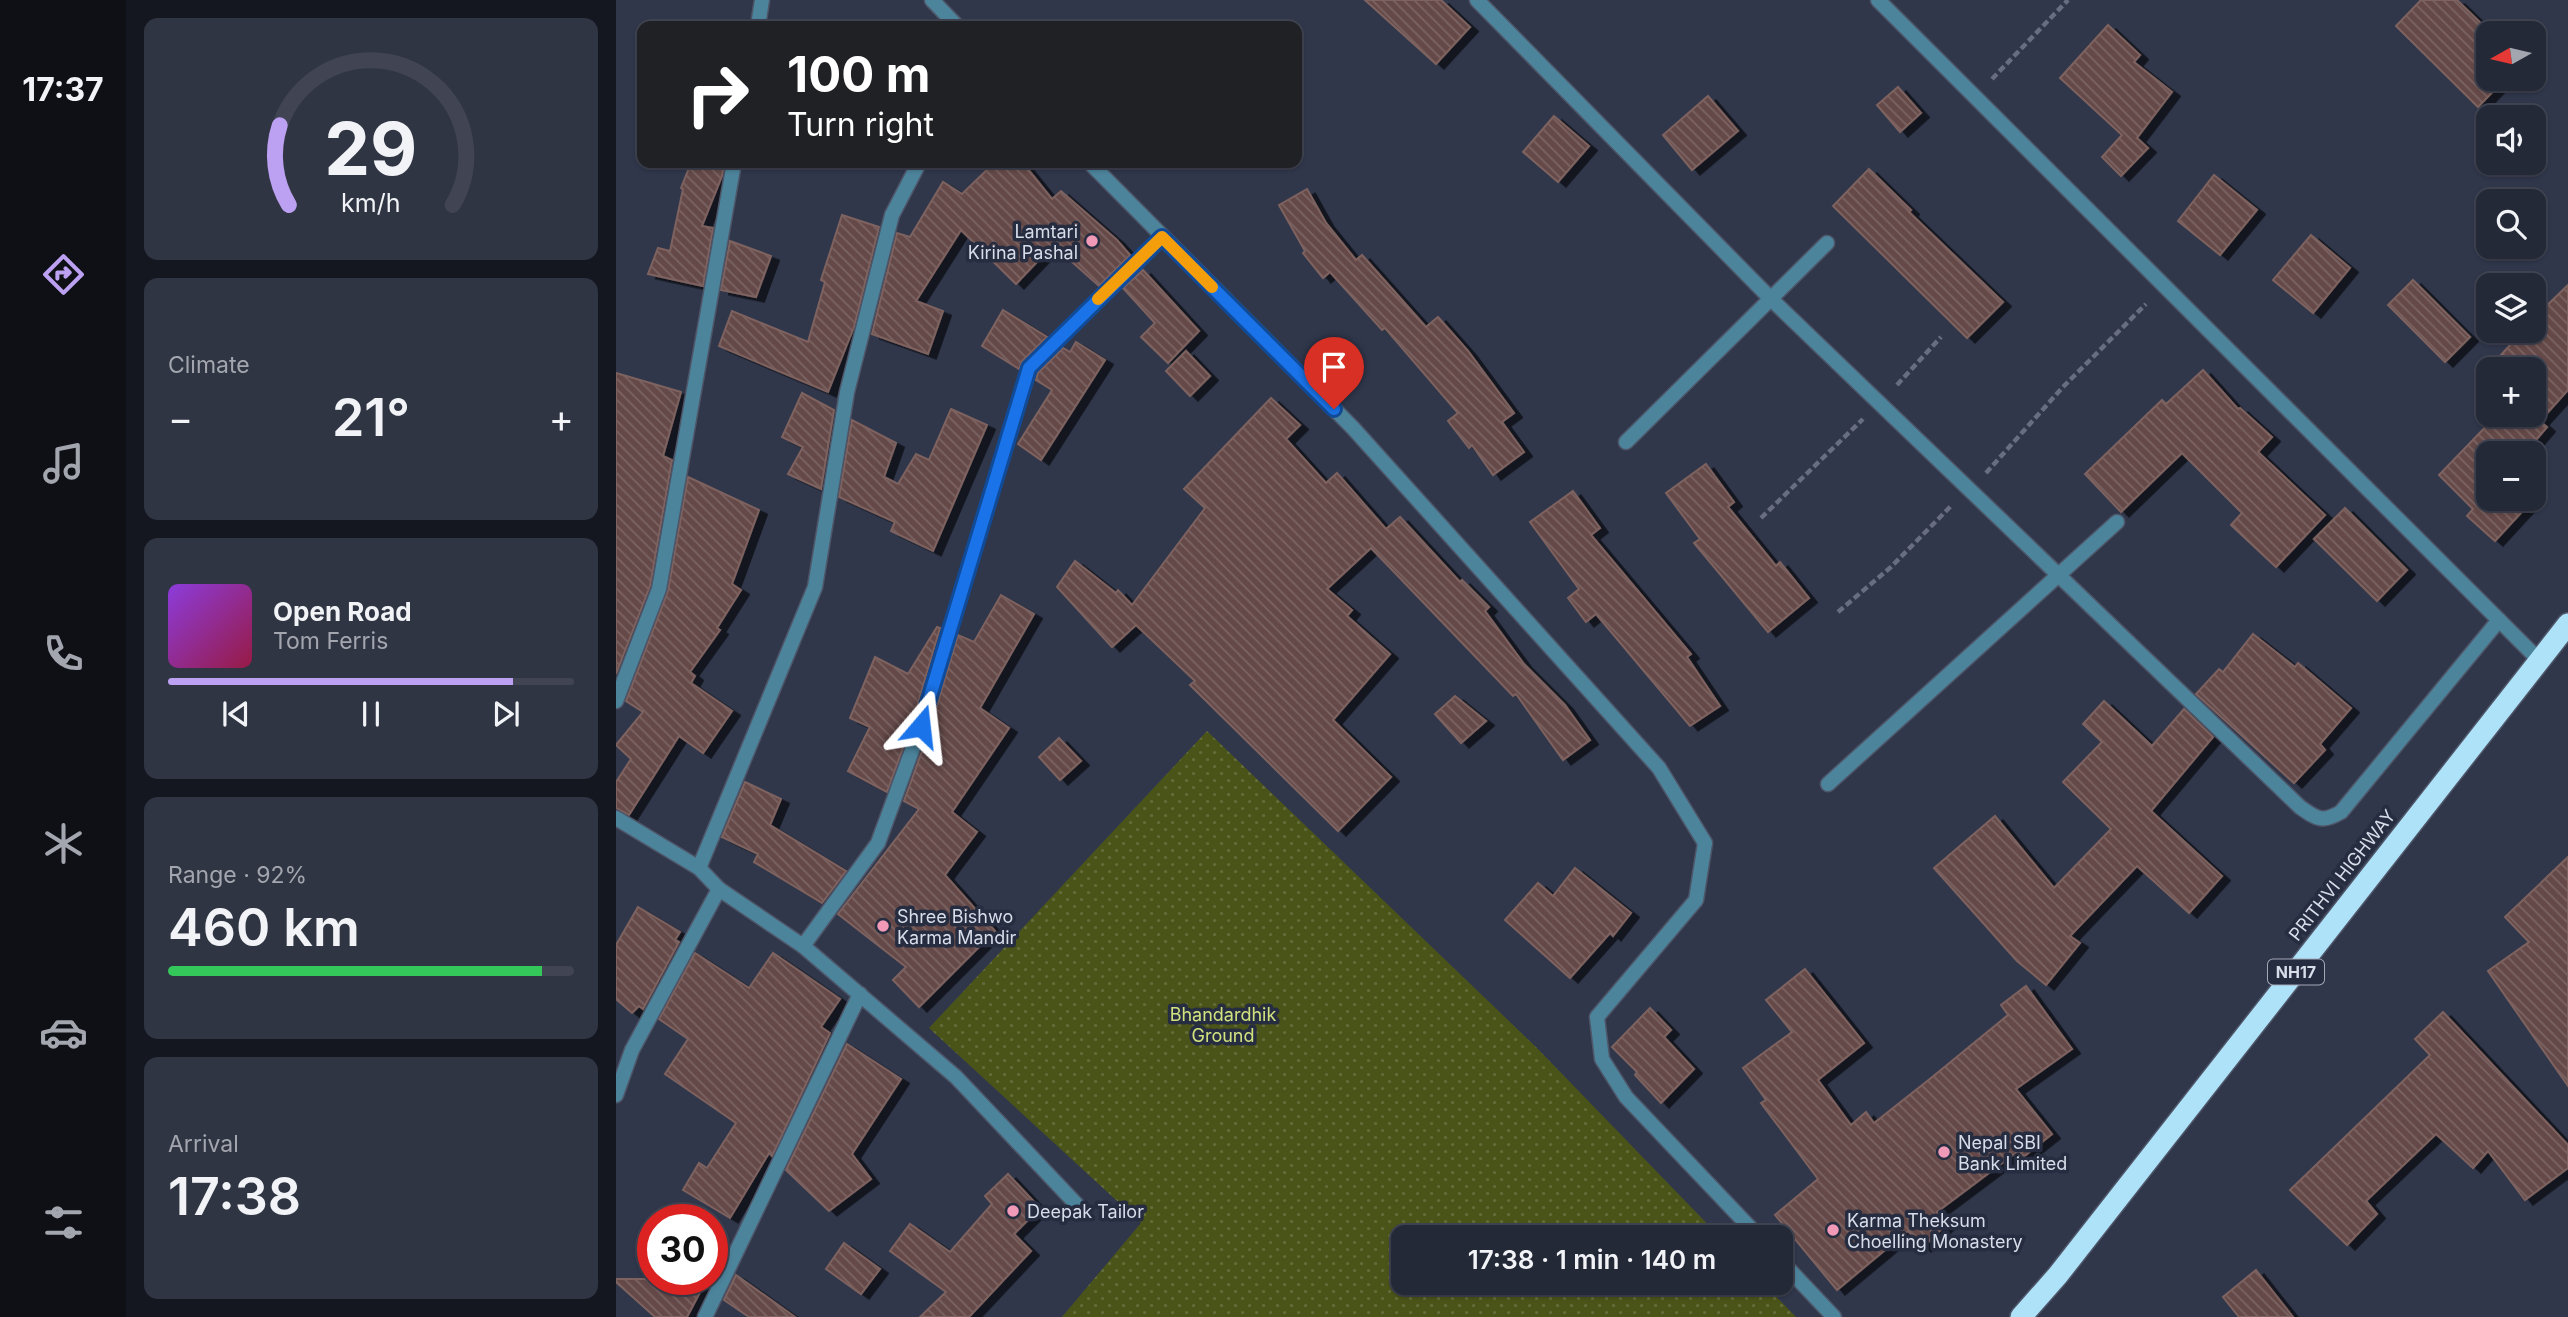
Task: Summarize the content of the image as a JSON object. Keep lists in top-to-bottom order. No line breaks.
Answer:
{"streets":{"highway":["PRITHVI HIGHWAY","NH17"]},"parks":["Bhandardhik Ground"],"places":["Lamtari Kirina Pashal","Shree Bishwo Karma Mandir","Nepal SBI Bank Limited","Deepak Tailor","Karma Theksum Choelling Monastery"],"north":"left","page":{"tabs":"17:37","map_buttons":["+","−"],"turn":["100 m","Turn right"],"tile":["Climate",["Range · 92%","460 km"],["Arrival","17:38"]],"heat":["−","21°","+"],"song":["Open Road","Tom Ferris"],"limit":"30","trip":"17:38 · 1 min · 140 m","gauge":["29","km/h"]}}
